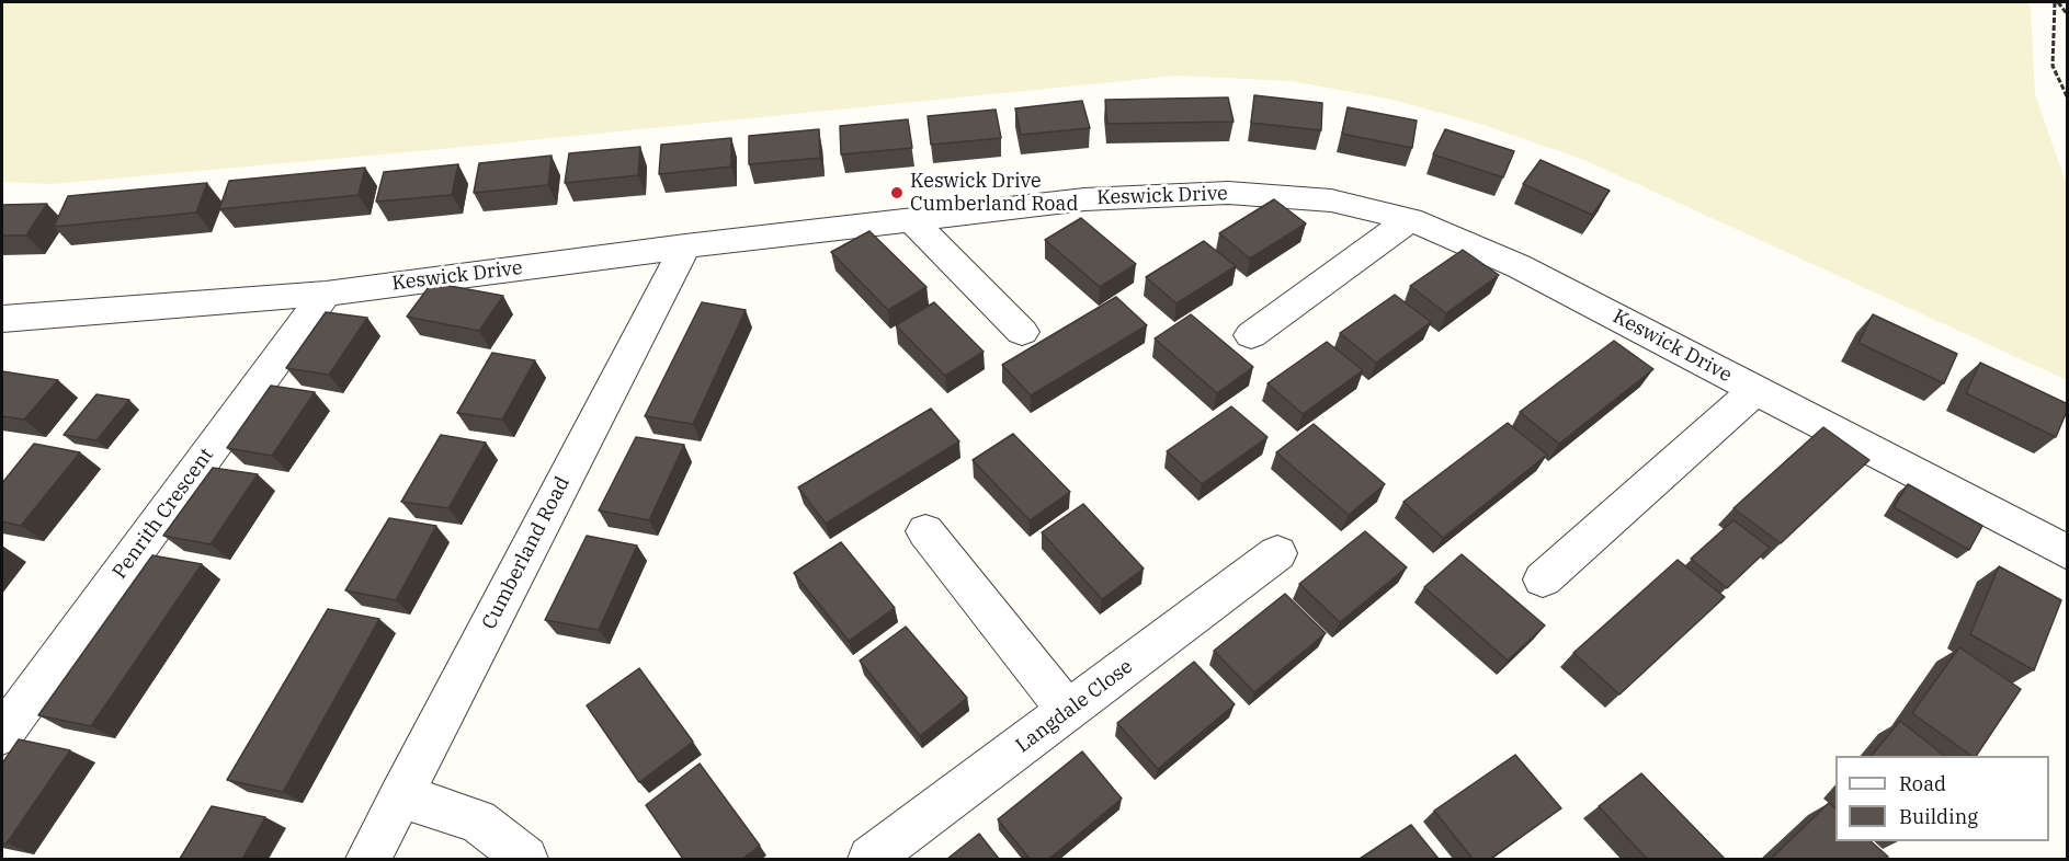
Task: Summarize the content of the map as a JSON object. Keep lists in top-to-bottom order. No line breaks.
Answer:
{"streets":{"street":["Keswick Drive","Penrith Crescent","Cumberland Road","Langdale Close"]},"crossings":[["Keswick Drive","Penrith Crescent"],["Keswick Drive","Cumberland Road"]],"places":["Keswick Drive Cumberland Road"],"legend":["Road","Building"]}
